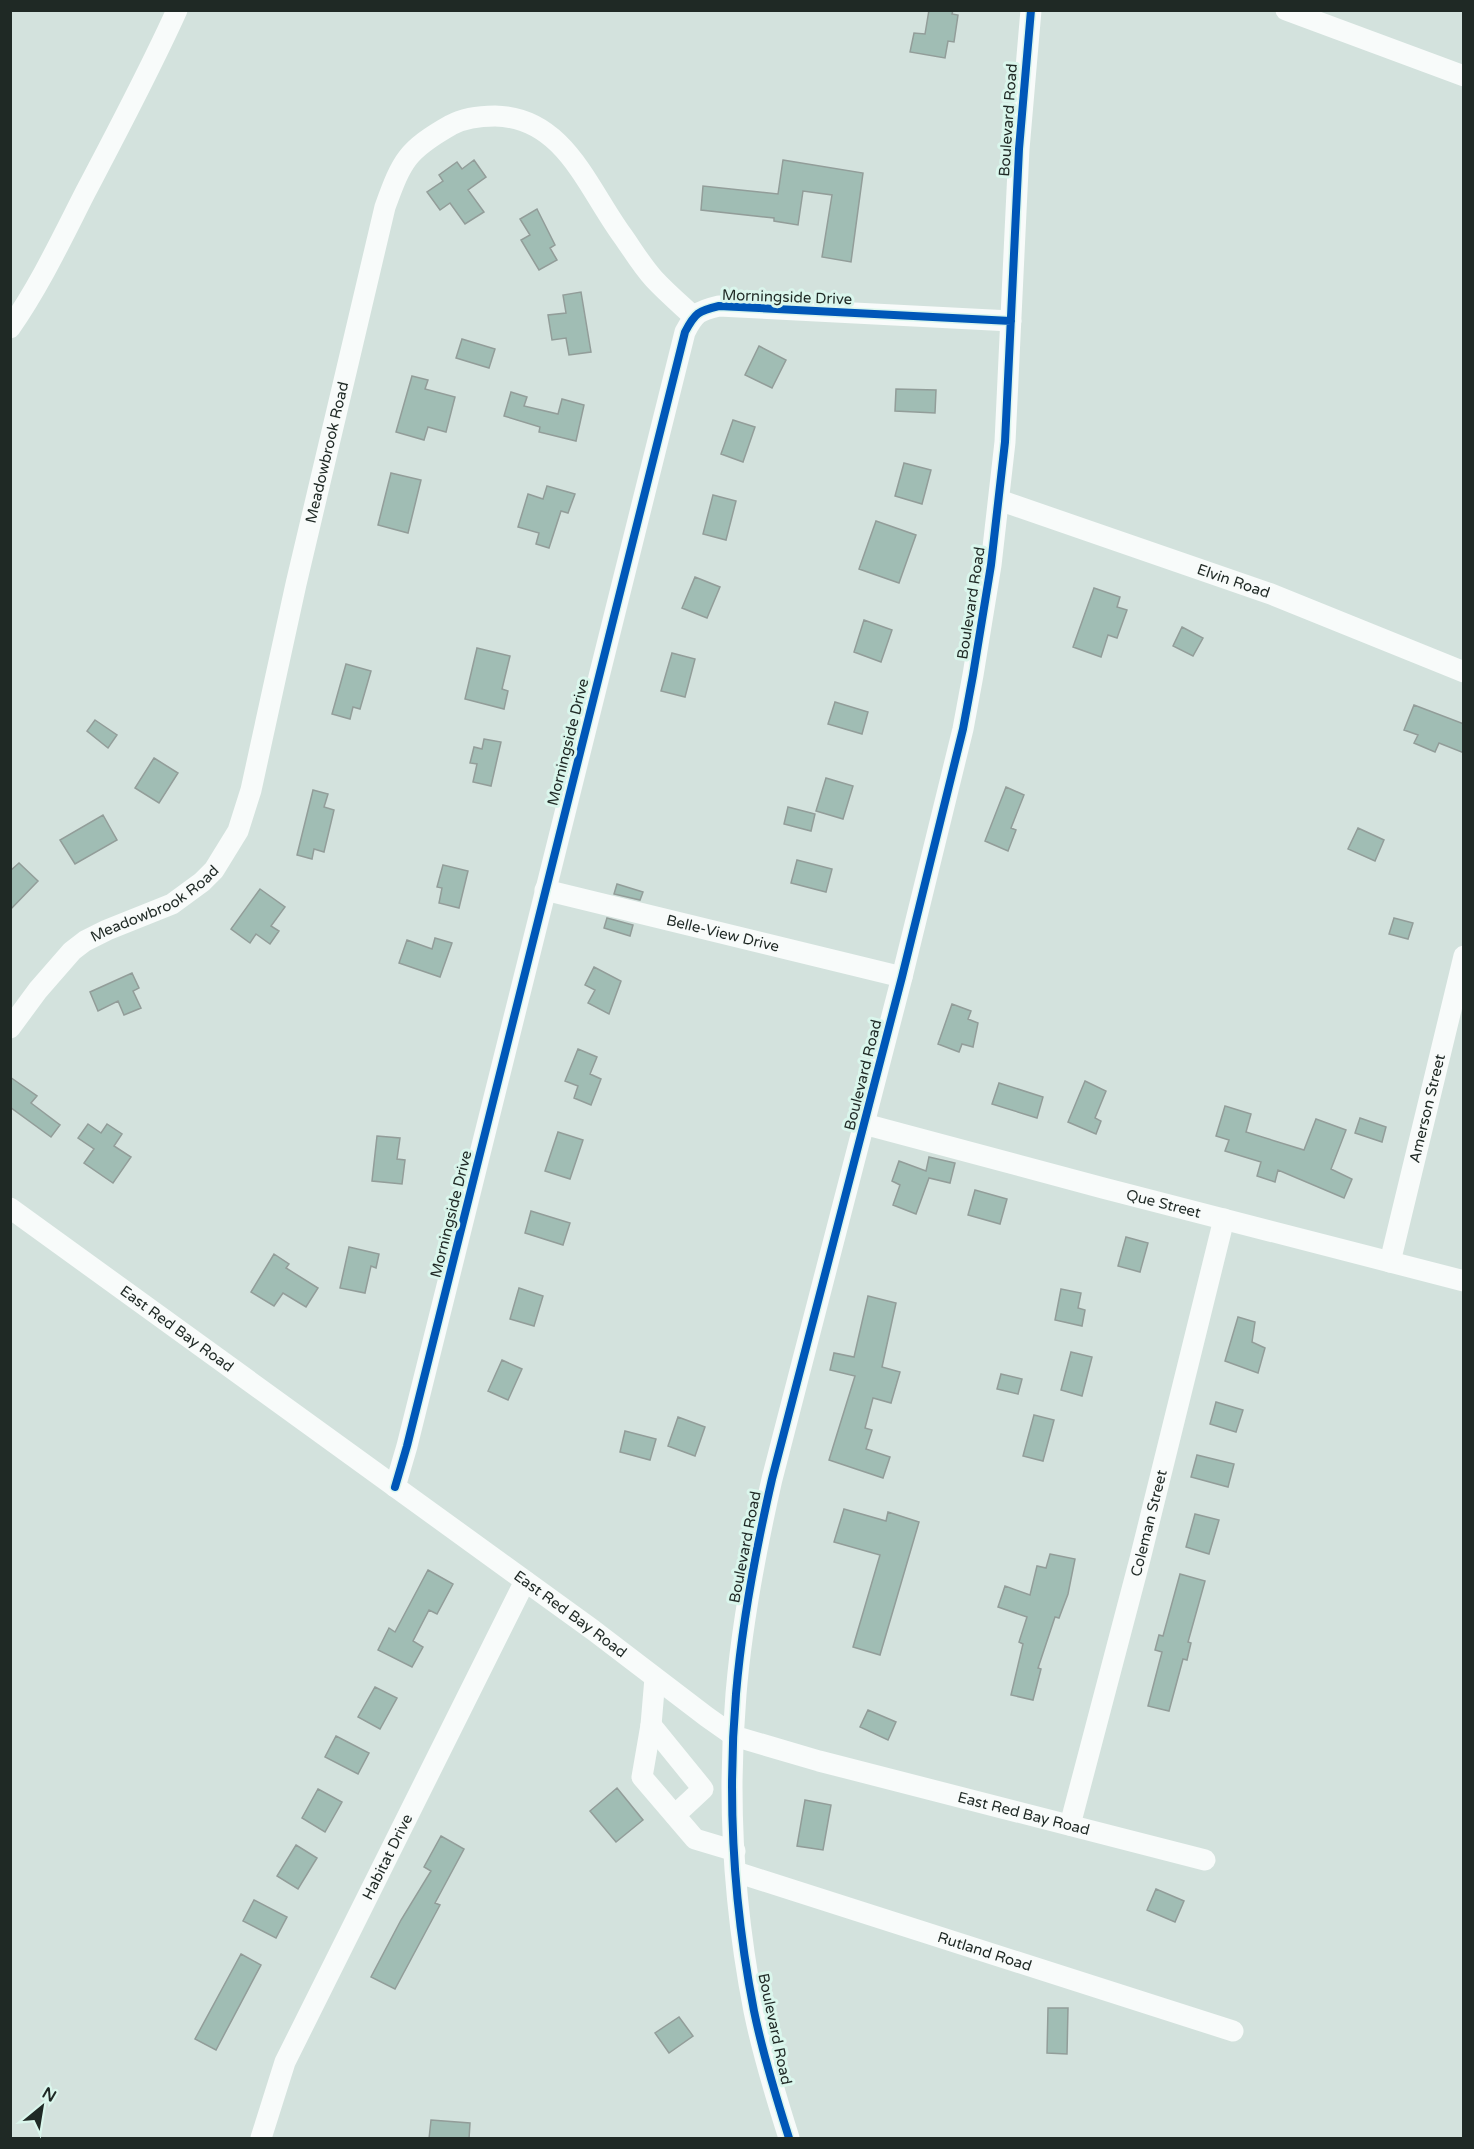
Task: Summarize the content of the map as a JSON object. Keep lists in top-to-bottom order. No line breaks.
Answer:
{"streets":{"street":["Boulevard Road","Morningside Drive","Meadowbrook Road","Elvin Road","Belle-View Drive","Amerson Street","Que Street","East Red Bay Road","Coleman Street","Habitat Drive","Rutland Road"]},"crossings":[["Boulevard Road","Morningside Drive"],["Boulevard Road","Elvin Road"],["Boulevard Road","Belle-View Drive"],["Boulevard Road","Que Street"],["Boulevard Road","East Red Bay Road"],["Boulevard Road","Rutland Road"],["Morningside Drive","Meadowbrook Road"],["Morningside Drive","Belle-View Drive"],["Morningside Drive","East Red Bay Road"],["Amerson Street","Que Street"],["Que Street","Coleman Street"],["East Red Bay Road","Coleman Street"],["East Red Bay Road","Habitat Drive"]],"north":"top right"}
